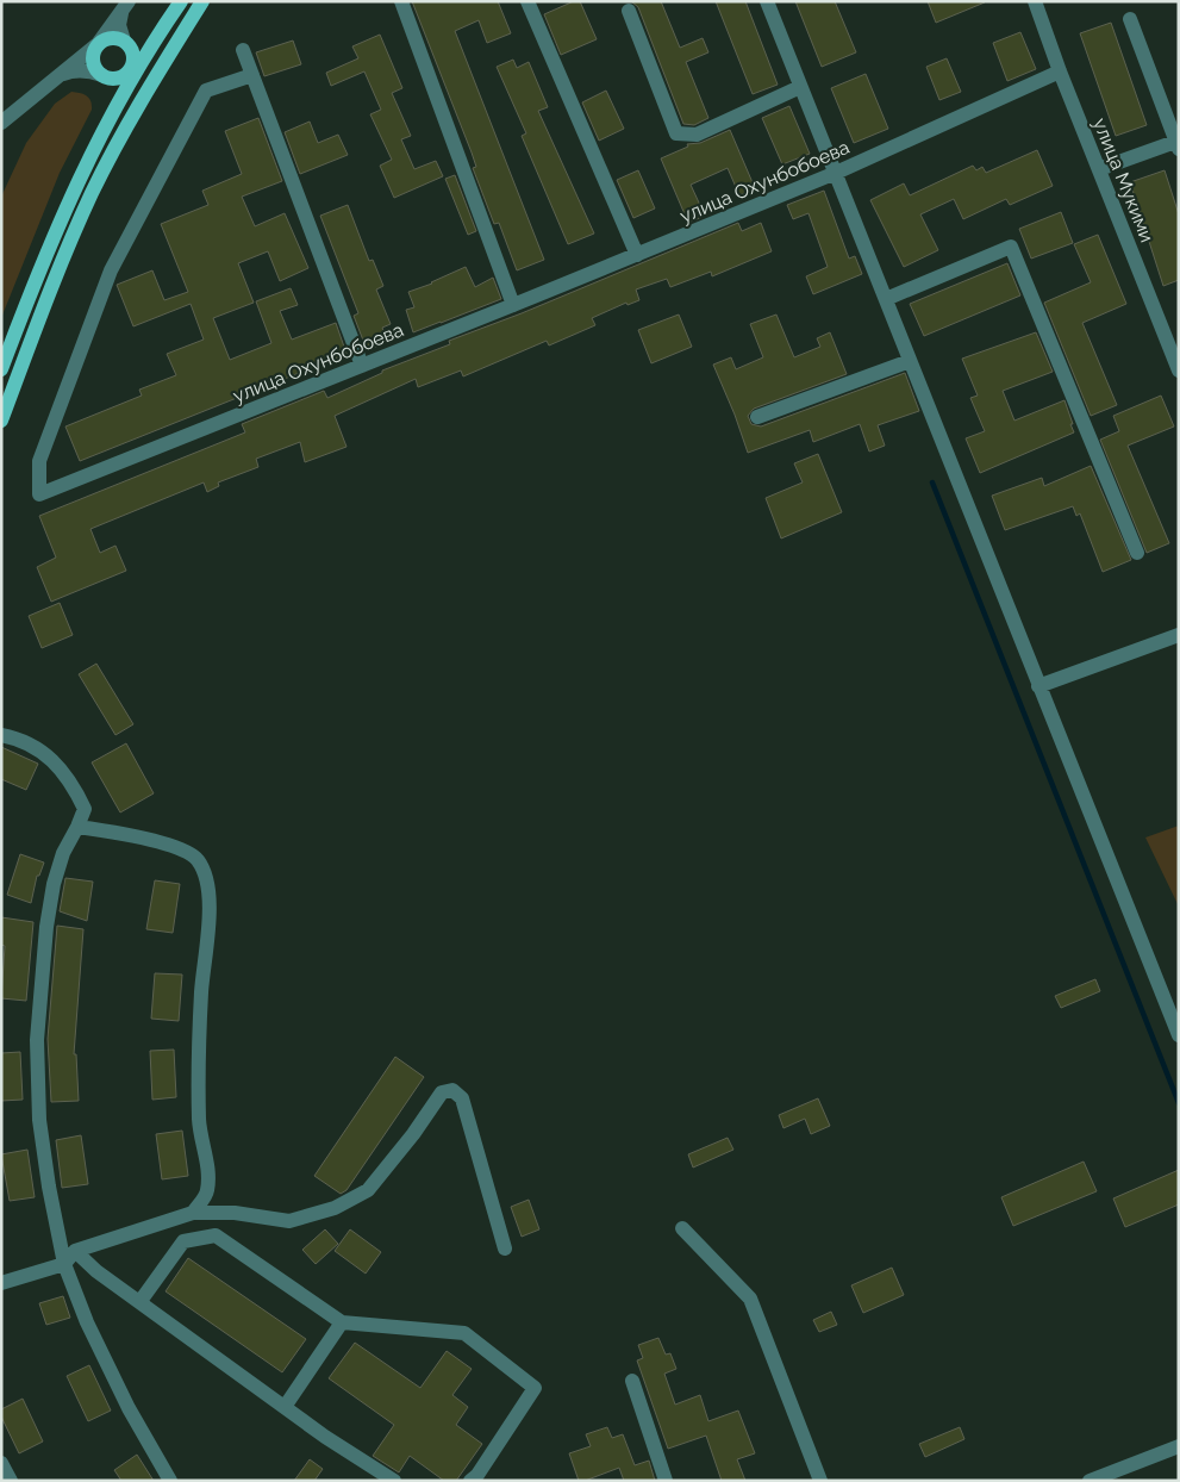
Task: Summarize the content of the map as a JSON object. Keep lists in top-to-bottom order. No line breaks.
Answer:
{"streets":{"street":["улица Мукими","улица Охунбобоева"]},"crossings":[["улица Мукими","улица Охунбобоева"]]}
